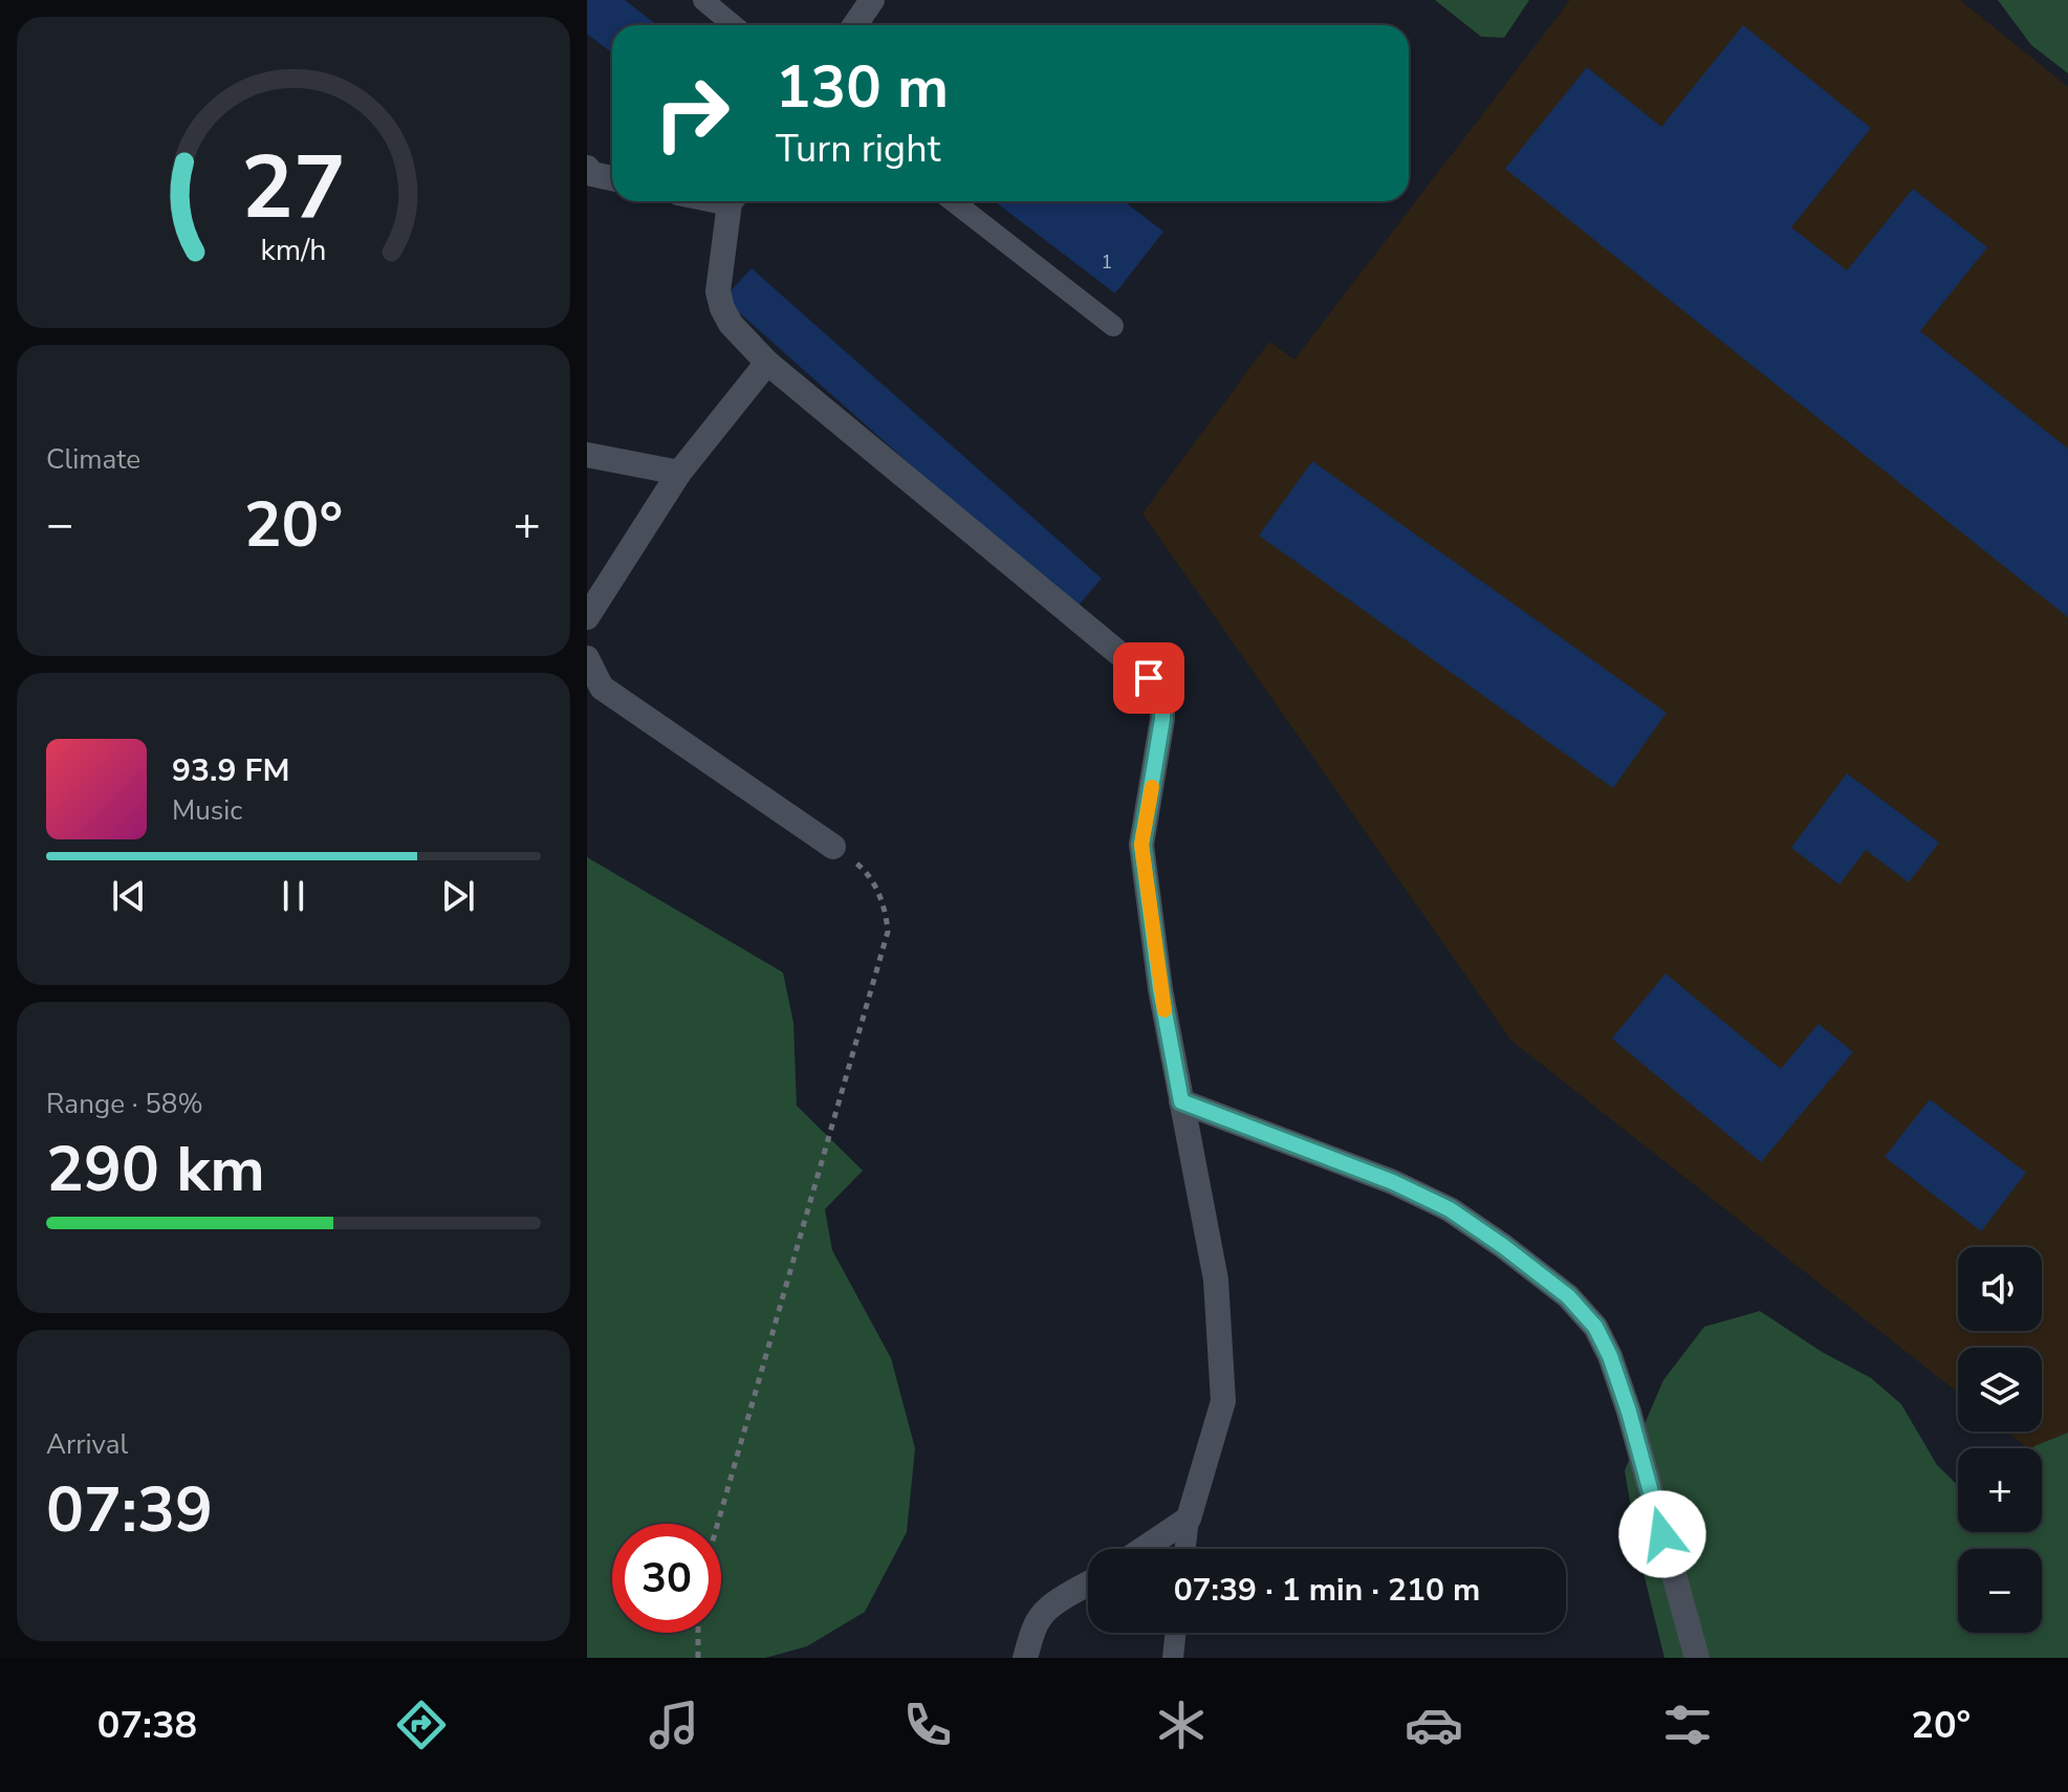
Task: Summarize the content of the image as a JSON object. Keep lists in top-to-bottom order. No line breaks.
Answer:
{"house_numbers":["1"],"page":{"turn":["130 m","Turn right"],"tile":["Climate",["Range · 58%","290 km"],["Arrival","07:39"]],"heat":["−","20°","+"],"song":["93.9 FM","Music"],"map_buttons":["+","−"],"limit":"30","trip":"07:39 · 1 min · 210 m","tabs":["07:38","20°"],"gauge":["27","km/h"]}}
